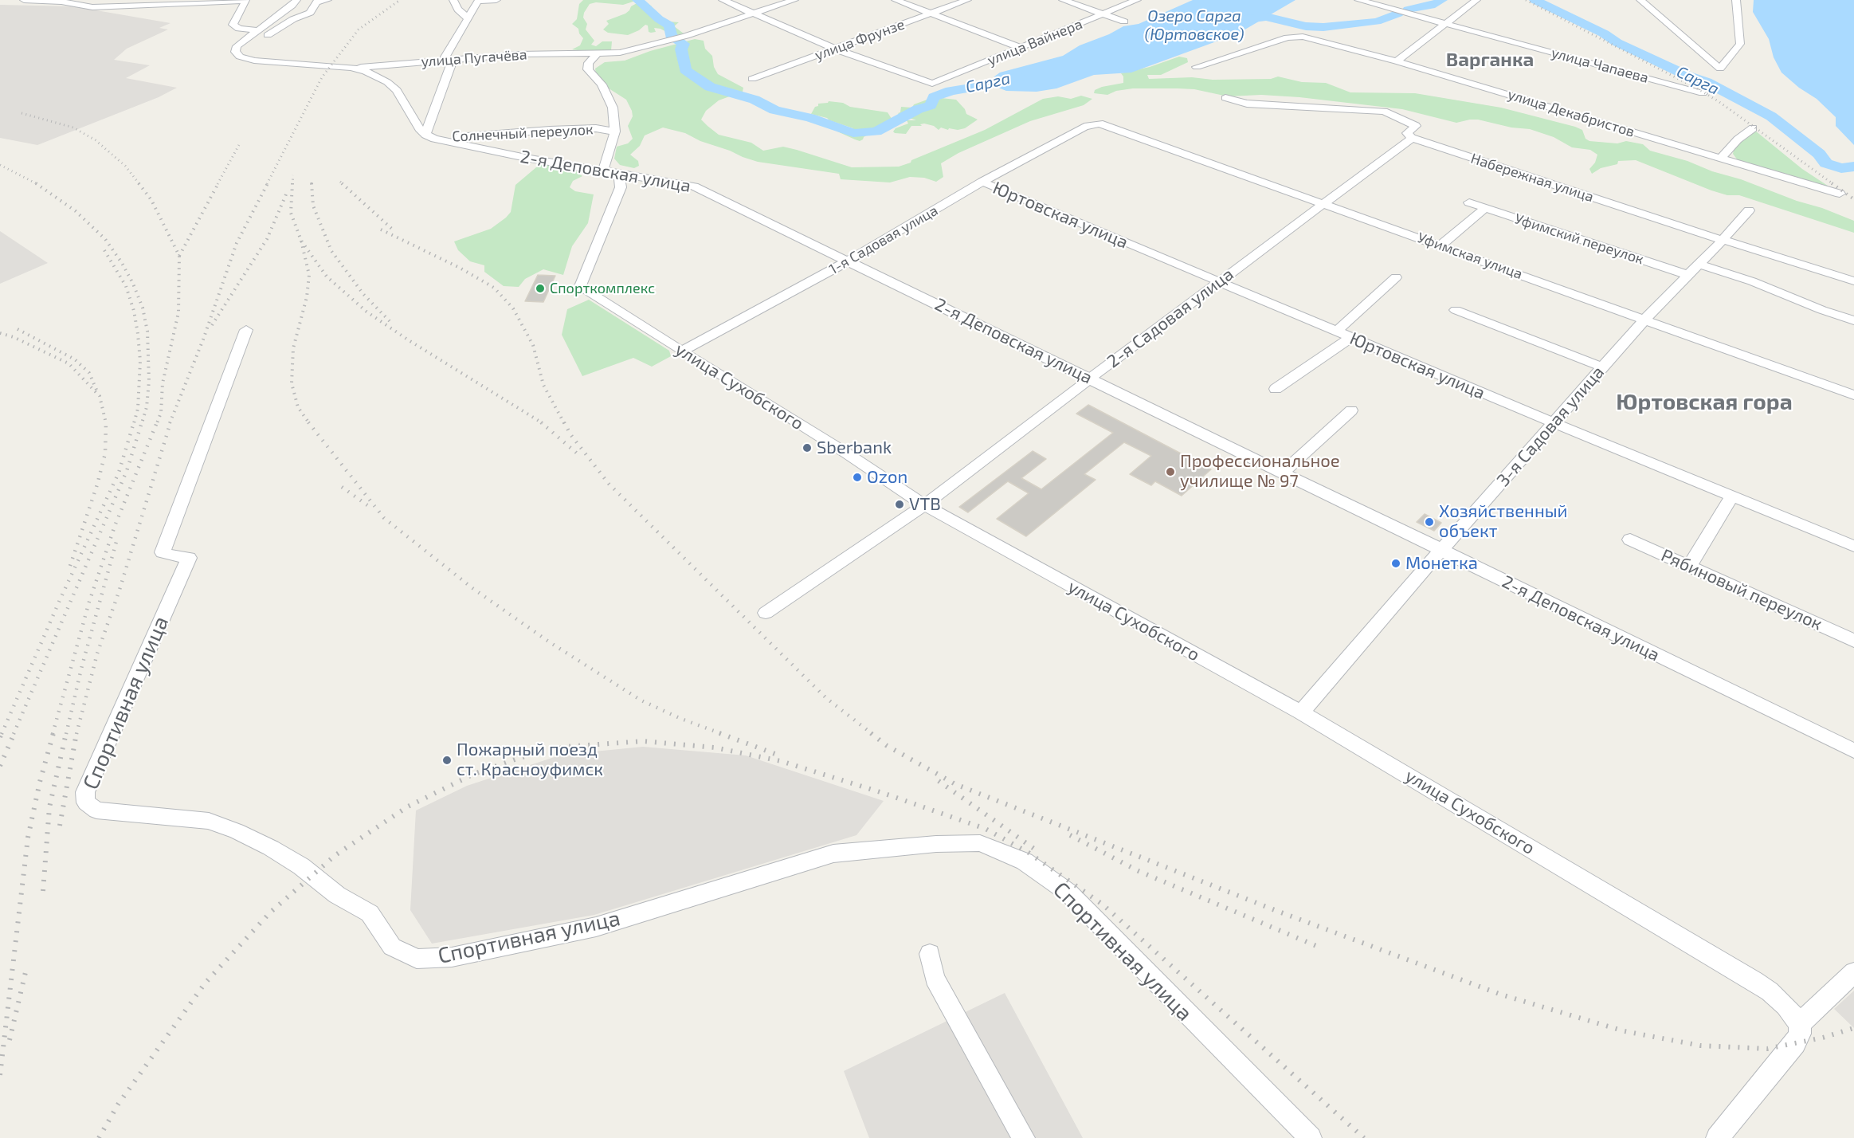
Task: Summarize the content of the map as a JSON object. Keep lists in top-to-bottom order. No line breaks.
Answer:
{"streets":{"street":["улица Фрунзе","улица Вайнера","улица Пугачёва","улица Чапаева","улица Декабристов","Солнечный переулок","2-я Деповская улица","Набережная улица","Юртовская улица","Уфимский переулок","1-я Садовая улица","Уфимская улица","2-я Садовая улица","улица Сухобского","3-я Садовая улица","Рябиновый переулок","Спортивная улица"]},"crossings":[["улица Фрунзе","улица Вайнера"],["Солнечный переулок","2-я Деповская улица"],["2-я Деповская улица","1-я Садовая улица"],["2-я Деповская улица","2-я Садовая улица"],["2-я Деповская улица","улица Сухобского"],["2-я Деповская улица","3-я Садовая улица"],["Набережная улица","2-я Садовая улица"],["Набережная улица","3-я Садовая улица"],["Юртовская улица","1-я Садовая улица"],["Юртовская улица","2-я Садовая улица"],["Юртовская улица","3-я Садовая улица"],["Уфимский переулок","3-я Садовая улица"],["1-я Садовая улица","Уфимская улица"],["1-я Садовая улица","улица Сухобского"],["Уфимская улица","2-я Садовая улица"],["Уфимская улица","3-я Садовая улица"],["2-я Садовая улица","улица Сухобского"],["улица Сухобского","3-я Садовая улица"]],"districts":["Варганка","Юртовская гора"],"water":["Озеро Сарга (Юртовское)","Сарга"],"places":["Спорткомплекс","Sberbank","Профессиональное училище № 97","Ozon","VTB","Хозяйственный объект","Монетка","Пожарный поезд ст. Красноуфимск"]}
